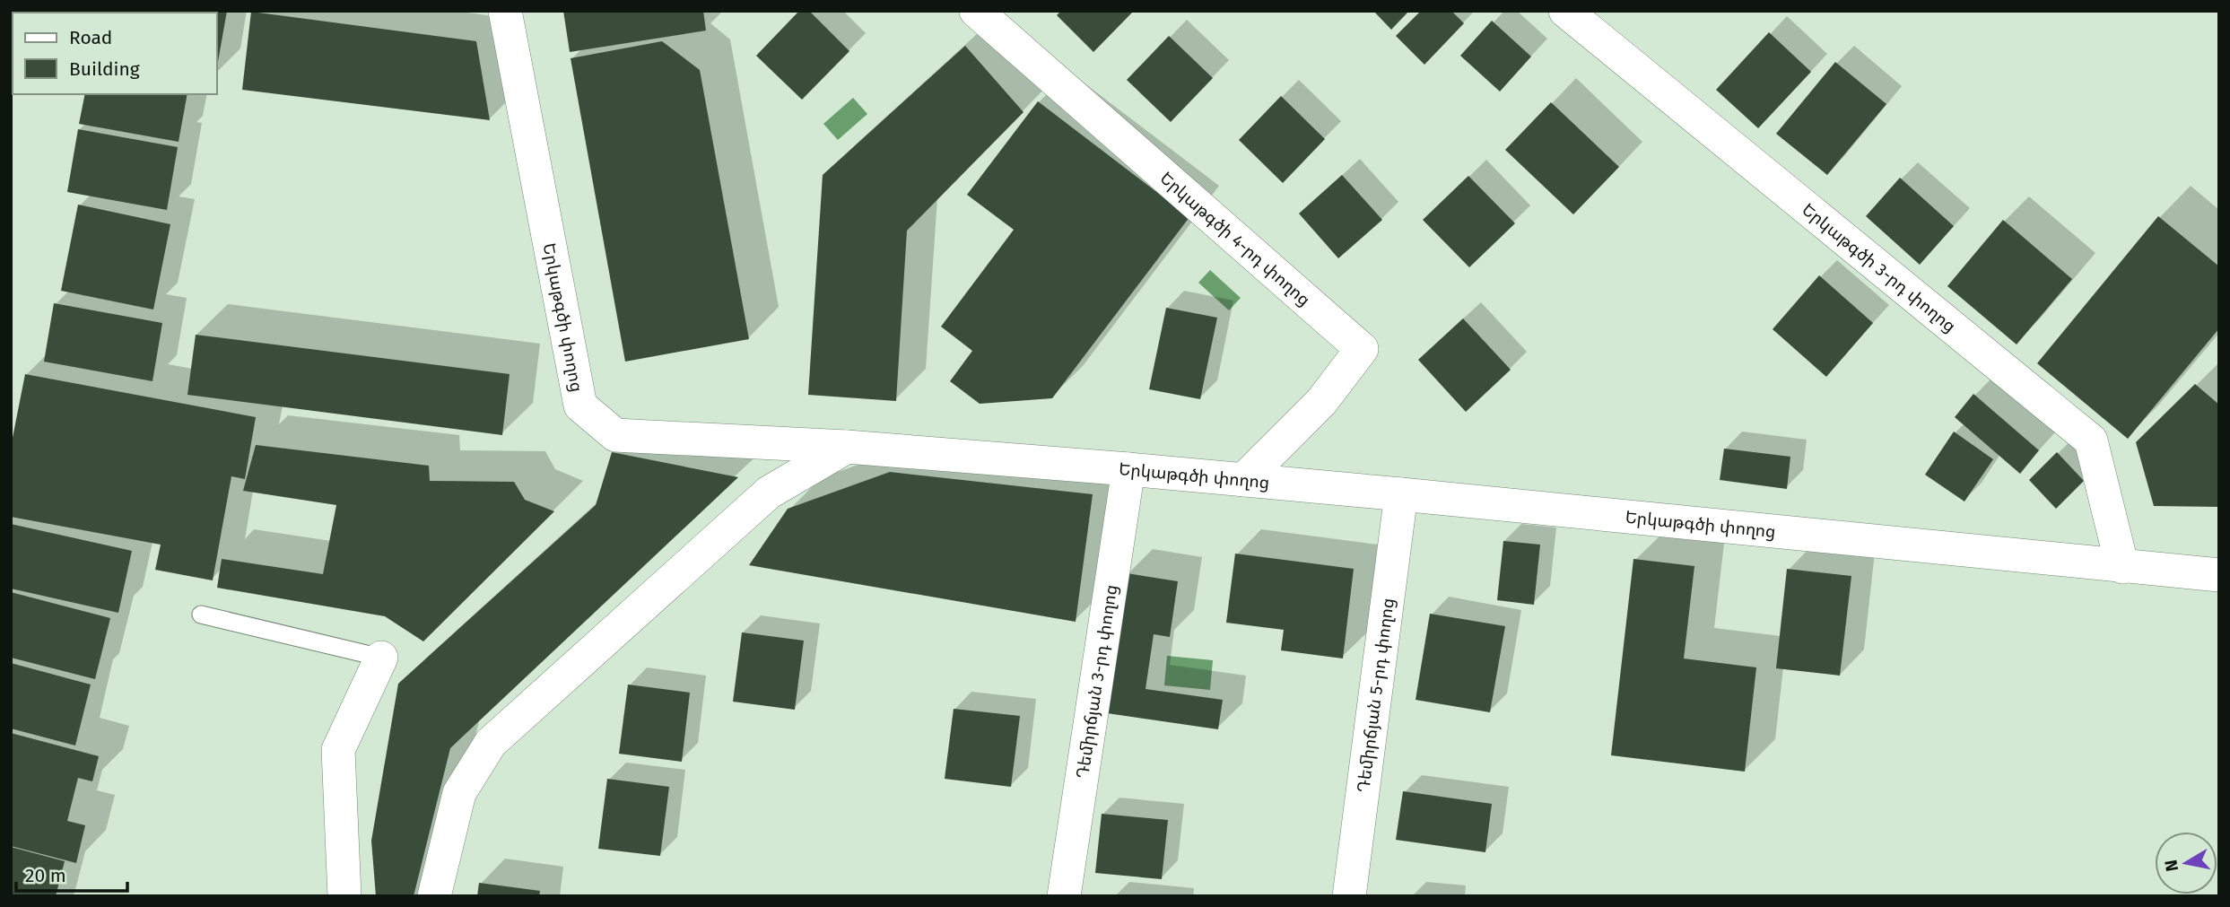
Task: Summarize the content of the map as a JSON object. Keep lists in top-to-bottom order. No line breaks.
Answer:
{"streets":{"street":["Երկաթգծի 4-րդ փողոց","Երկաթգծի 3-րդ փողոց","Երկաթգծի փողոց","Դեմիրճյան 3-րդ փողոց","Դեմիրճյան 5-րդ փողոց"]},"crossings":[["Երկաթգծի 4-րդ փողոց","Երկաթգծի փողոց"],["Երկաթգծի 3-րդ փողոց","Երկաթգծի փողոց"],["Երկաթգծի փողոց","Դեմիրճյան 3-րդ փողոց"],["Երկաթգծի փողոց","Դեմիրճյան 5-րդ փողոց"]],"legend":["Road","Building"],"scale_bar":"20 m","north":"left"}
